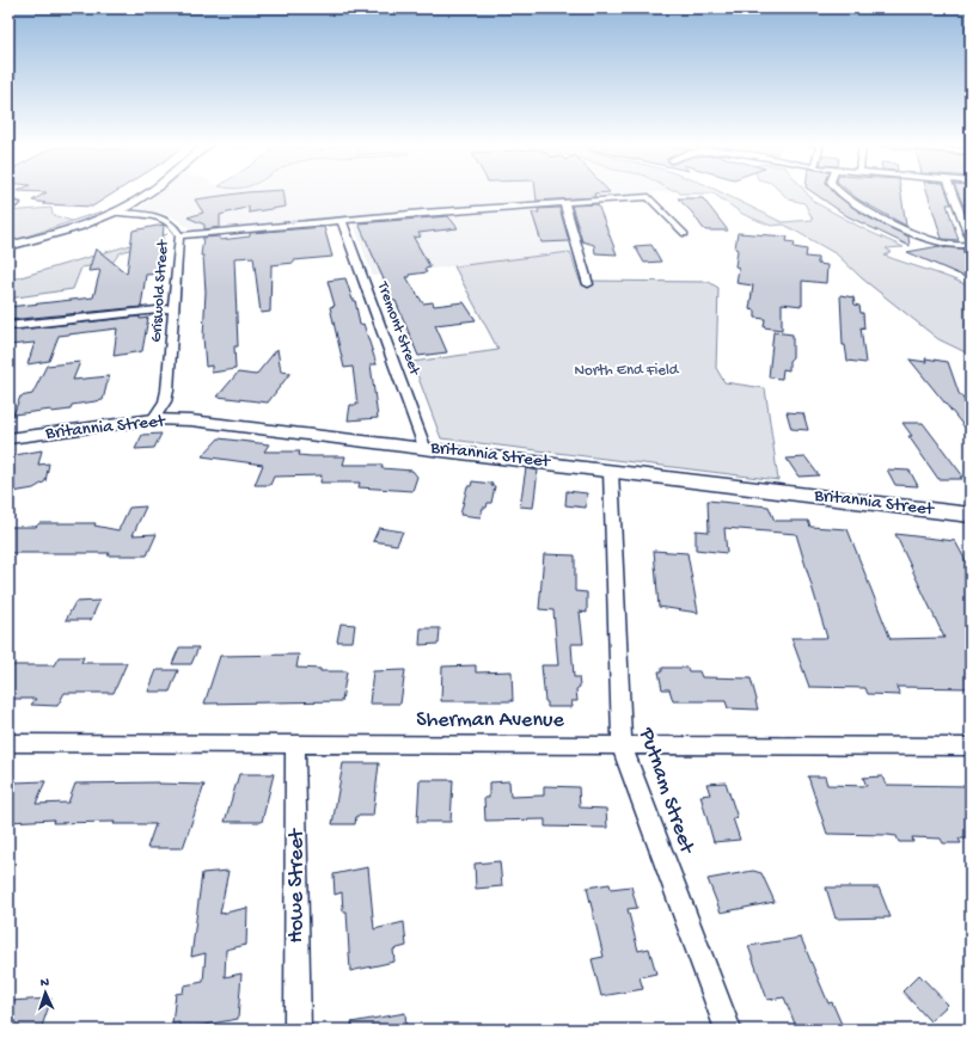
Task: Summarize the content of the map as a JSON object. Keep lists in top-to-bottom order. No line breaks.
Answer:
{"streets":{"main road":["Britannia Street"],"street":["Griswold Street","Tremont Street","Sherman Avenue","Putnam Street","Howe Street"]},"crossings":[["Griswold Street","Britannia Street"],["Tremont Street","Britannia Street"],["Britannia Street","Putnam Street"],["Sherman Avenue","Putnam Street"],["Sherman Avenue","Howe Street"]],"parks":["North End Field"],"north":"top"}
